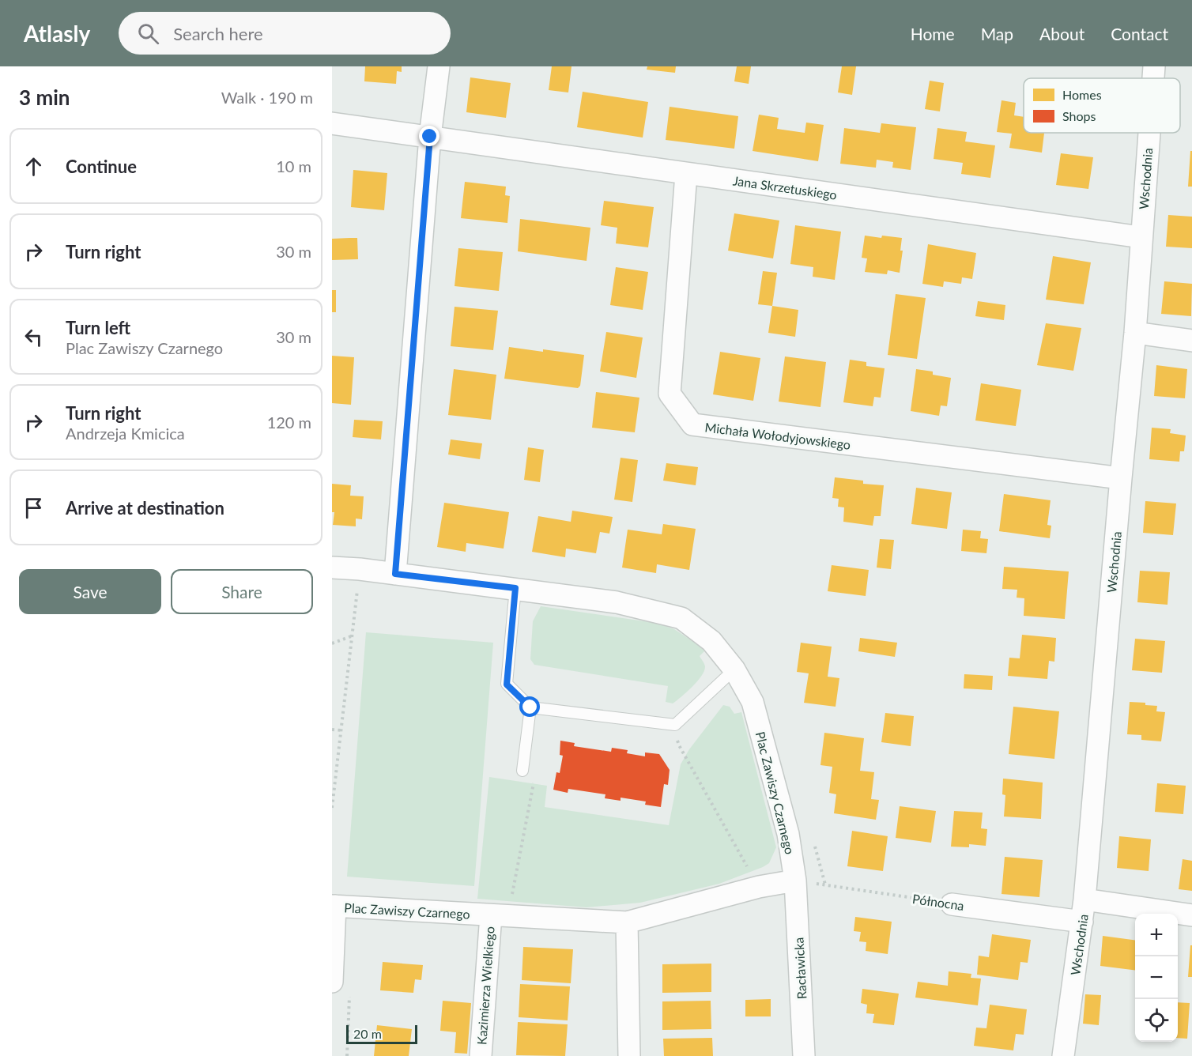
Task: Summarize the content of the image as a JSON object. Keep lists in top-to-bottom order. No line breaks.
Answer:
{"streets":{"street":["Wschodnia","Jana Skrzetuskiego","Michała Wołodyjowskiego","Plac Zawiszy Czarnego","Północna","Racławicka","Kazimierza Wielkiego"]},"crossings":[["Wschodnia","Jana Skrzetuskiego"],["Wschodnia","Michała Wołodyjowskiego"],["Wschodnia","Północna"],["Jana Skrzetuskiego","Michała Wołodyjowskiego"],["Plac Zawiszy Czarnego","Północna"],["Plac Zawiszy Czarnego","Racławicka"],["Plac Zawiszy Czarnego","Kazimierza Wielkiego"],["Północna","Racławicka"]],"legend":["Homes","Shops"],"scale_bar":"20 m","page":{"header":"Atlasly","search":"Search here","nav":["Home","Map","About","Contact"],"heading":["3 min","Walk · 190 m"],"list":[["Continue","10 m"],["Turn right","30 m"],["Turn left","Plac Zawiszy Czarnego","30 m"],["Turn right","Andrzeja Kmicica","120 m"],"Arrive at destination"],"buttons":["Save","Share"],"map_buttons":["+","−"],"scale":"20 m"}}
